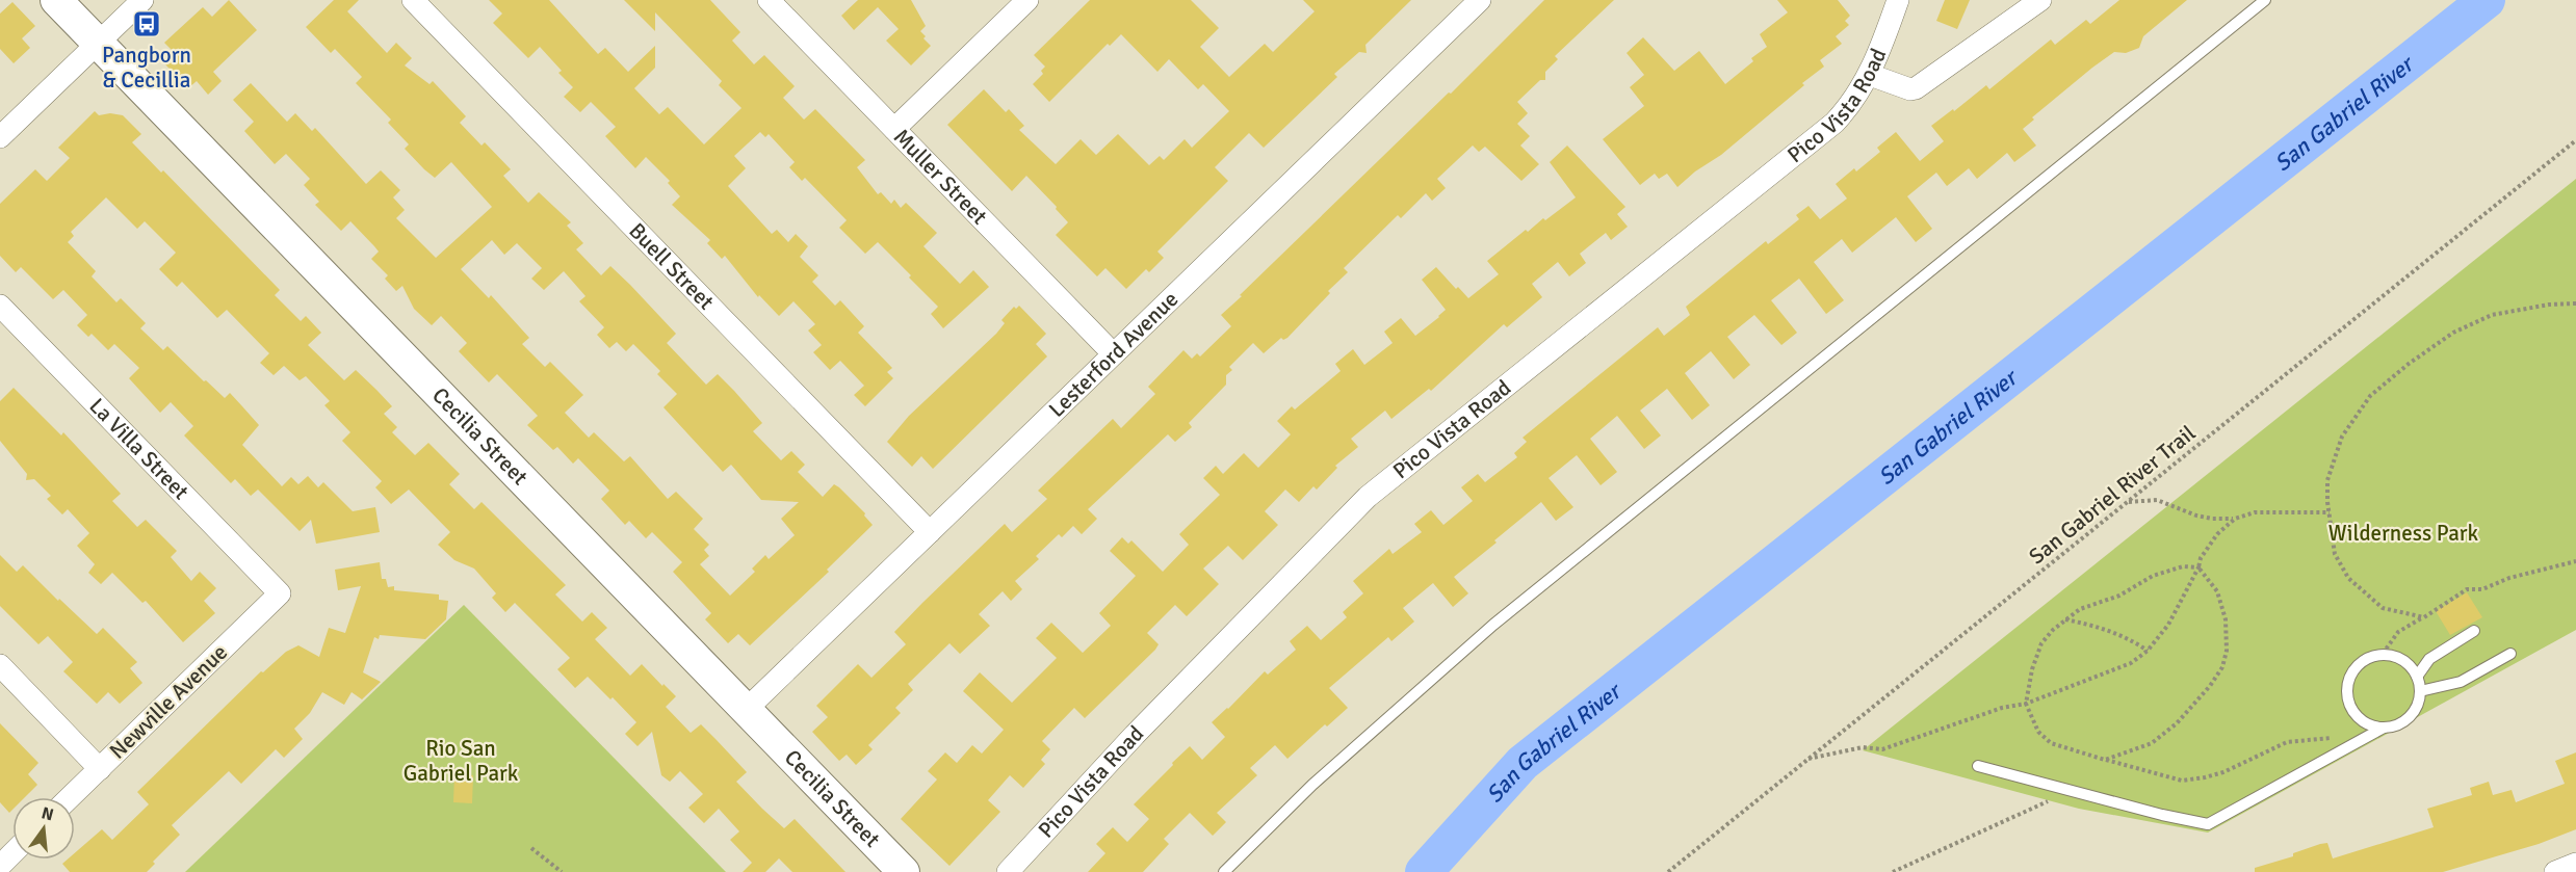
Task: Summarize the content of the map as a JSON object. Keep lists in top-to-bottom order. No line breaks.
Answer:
{"streets":{"street":["Pico Vista Road","Muller Street","Buell Street","Lesterford Avenue","Cecilia Street","La Villa Street","Newville Avenue"],"path":["San Gabriel River Trail"]},"crossings":[["Muller Street","Lesterford Avenue"],["Buell Street","Lesterford Avenue"],["Lesterford Avenue","Cecilia Street"],["La Villa Street","Newville Avenue"]],"water":["San Gabriel River"],"parks":["Wilderness Park","Rio San Gabriel Park"],"places":{"bus stop":["Pangborn & Cecillia"]},"north":"top"}
